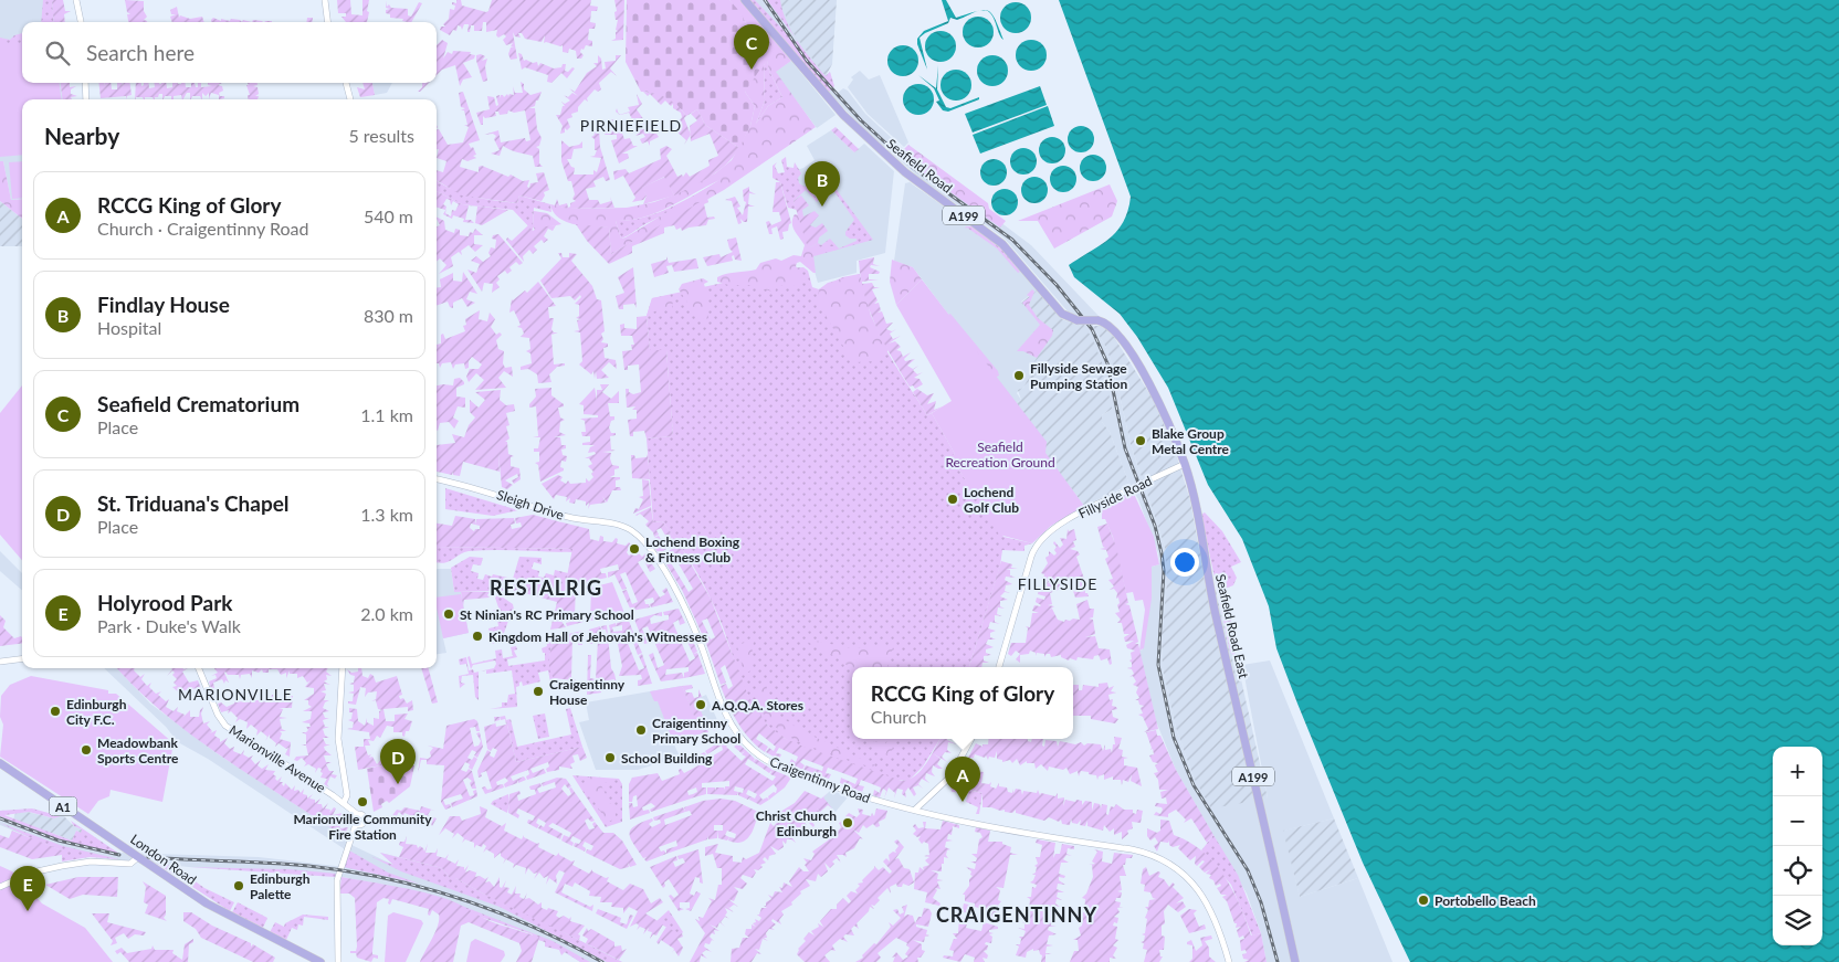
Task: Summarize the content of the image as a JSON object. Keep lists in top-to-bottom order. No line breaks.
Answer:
{"streets":{"main road":["Seafield Road","A199","Seafield Road East","A1","London Road"],"street":["Fillyside Road","Sleigh Drive","Marionville Avenue","Craigentinny Road"]},"crossings":[["Seafield Road","Seafield Road East"],["Fillyside Road","Seafield Road East"],["Sleigh Drive","Craigentinny Road"]],"districts":["PIRNIEFIELD","FILLYSIDE","RESTALRIG","MARIONVILLE","CRAIGENTINNY"],"parks":["Seafield Recreation Ground"],"places":["Fillyside Sewage Pumping Station","Blake Group Metal Centre","Lochend Golf Club","Lochend Boxing & Fitness Club","St Ninian's RC Primary School","Kingdom Hall of Jehovah's Witnesses","Craigentinny House","A.Q.Q.A. Stores","Edinburgh City F.C.","Craigentinny Primary School","Meadowbank Sports Centre","School Building","Marionville Community Fire Station","Christ Church Edinburgh","Edinburgh Palette","Portobello Beach"],"page":{"search":"Search here","pins":["C","B","D","A","E"],"heading":["Nearby","5 results"],"list":[{"mark":"A","name":"RCCG King of Glory","note":"Church · Craigentinny Road","value":"540 m"},{"mark":"B","name":"Findlay House","note":"Hospital","value":"830 m"},{"mark":"C","name":"Seafield Crematorium","note":"Place","value":"1.1 km"},{"mark":"D","name":"St. Triduana's Chapel","note":"Place","value":"1.3 km"},{"mark":"E","name":"Holyrood Park","note":"Park · Duke's Walk","value":"2.0 km"}],"popup":["RCCG King of Glory","Church"],"map_buttons":["+","−"]}}
